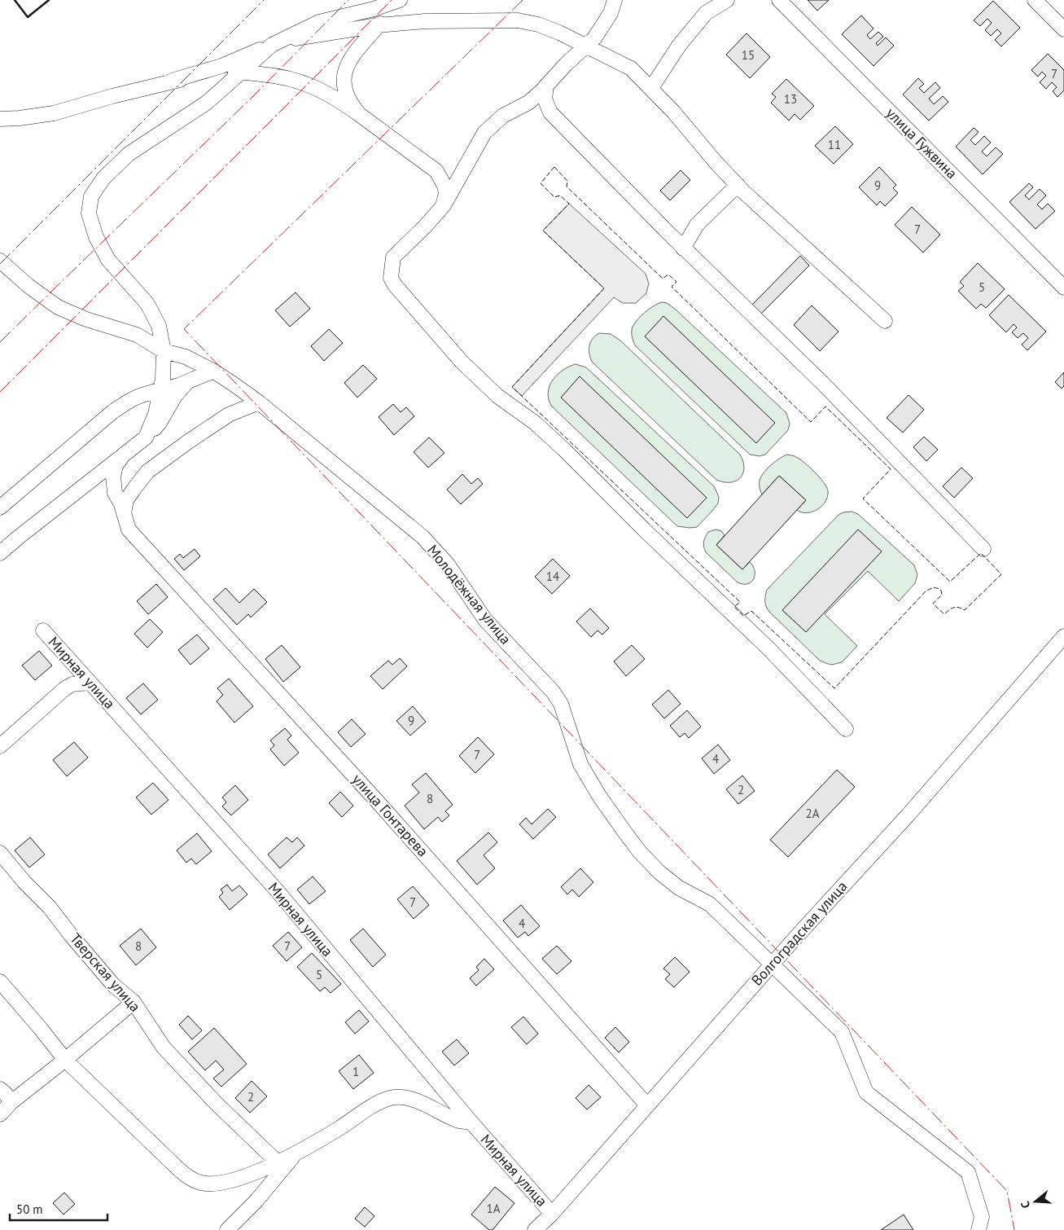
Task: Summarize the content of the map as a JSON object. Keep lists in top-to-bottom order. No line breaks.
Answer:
{"streets":{"street":["улица Гужвина","Молодёжная улица","Мирная улица","улица Гонтарева","Волгоградская улица","Тверская улица"]},"crossings":[["Молодёжная улица","Волгоградская улица"],["Мирная улица","Волгоградская улица"],["улица Гонтарева","Волгоградская улица"]],"house_numbers":["15","7","13","11","9","7","5","14","9","7","4","2","8","2А","7","4","8","7","5","1","2","1А"],"scale_bar":"50 m","north":"left"}
